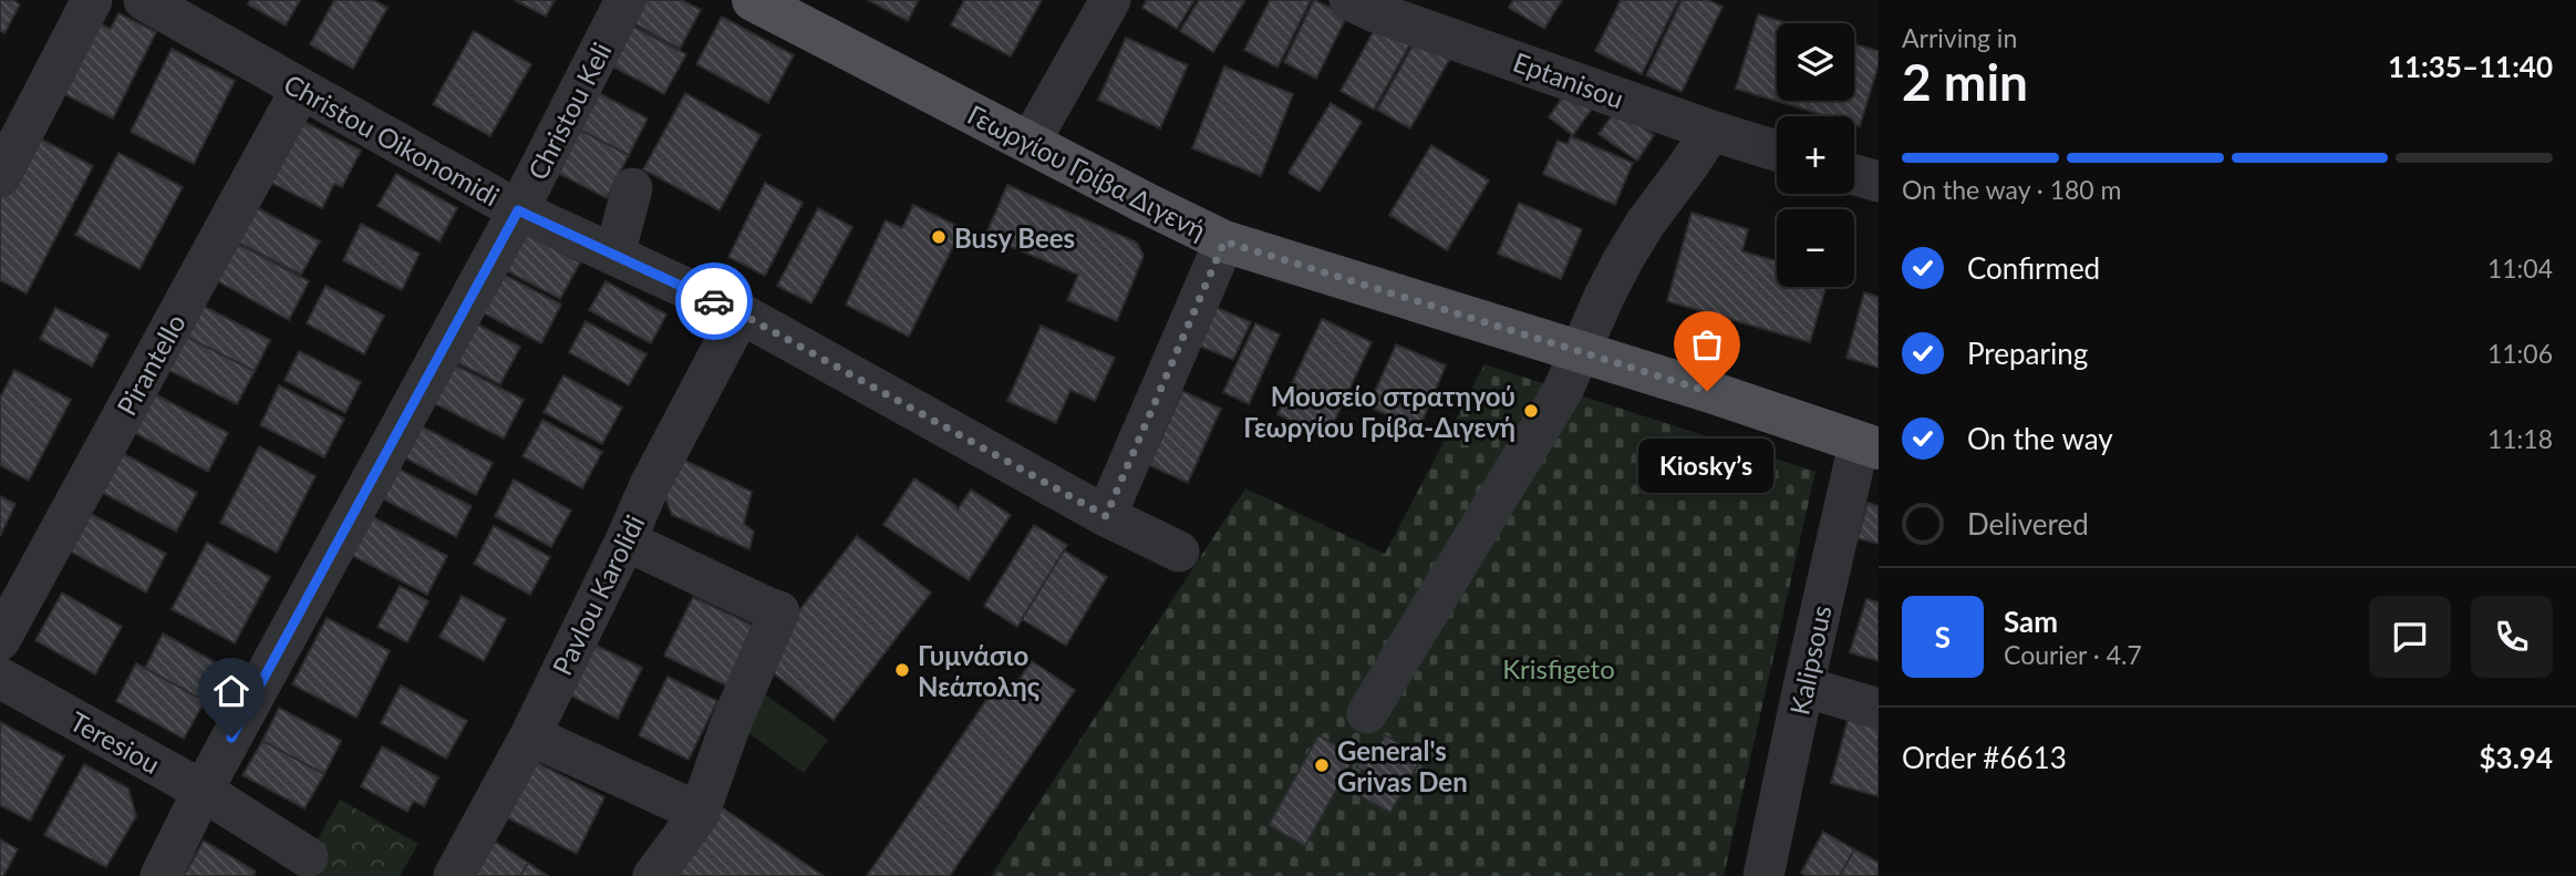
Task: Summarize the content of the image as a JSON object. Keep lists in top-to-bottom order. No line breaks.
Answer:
{"streets":{"main road":["Γεωργίου Γρίβα Διγενή"],"street":["Eptanisou","Christou Keli","Christou Oikonomidi","Pirantello","Pavlou Karolidi","Kalipsous","Teresiou"]},"crossings":[["Christou Keli","Christou Oikonomidi"],["Christou Keli","Teresiou"],["Christou Oikonomidi","Pirantello"],["Christou Oikonomidi","Pavlou Karolidi"],["Γεωργίου Γρίβα Διγενή","Kalipsous"]],"parks":["Krisfigeto"],"places":["Busy Bees","Kiosky’s","Μουσείο στρατηγού Γεωργίου Γρίβα-Διγενή","Γυμνάσιο Νεάπολης","General's Grivas Den"],"page":{"heading":["2 min","Arriving in","11:35–11:40"],"panel":["Sam","Courier · 4.7","Order #6613","$3.94"],"map_buttons":["+","−"],"bar":"On the way · 180 m","list":[["Confirmed","11:04"],["Preparing","11:06"],["On the way","11:18"],"Delivered"],"bubble":"Kiosky’s","round":"S"}}
